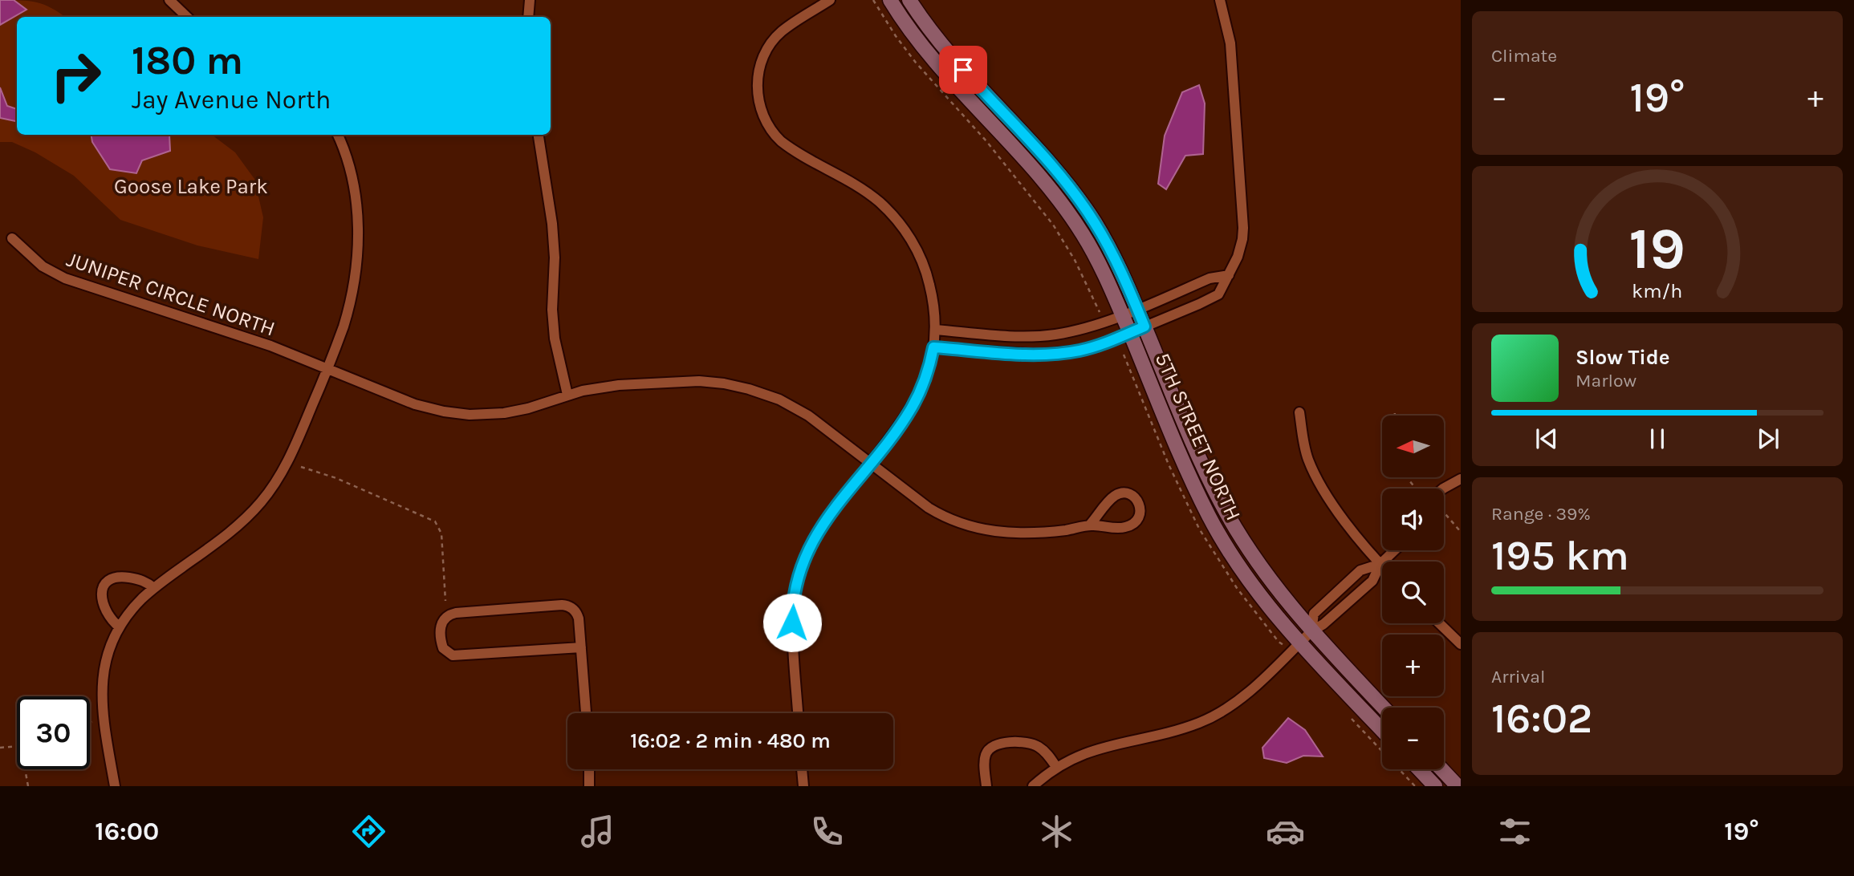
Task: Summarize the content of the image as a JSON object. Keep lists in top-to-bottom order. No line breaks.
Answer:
{"streets":{"street":["JUNIPER CIRCLE NORTH","5TH STREET NORTH"]},"parks":["Goose Lake Park"],"north":"left","page":{"tile":["Climate",["Range · 39%","195 km"],["Arrival","16:02"]],"turn":["180 m","Jay Avenue North"],"heat":["−","19°","+"],"song":["Slow Tide","Marlow"],"map_buttons":["+","−"],"limit":"30","trip":"16:02 · 2 min · 480 m","tabs":["16:00","19°"],"gauge":["19","km/h"]}}
